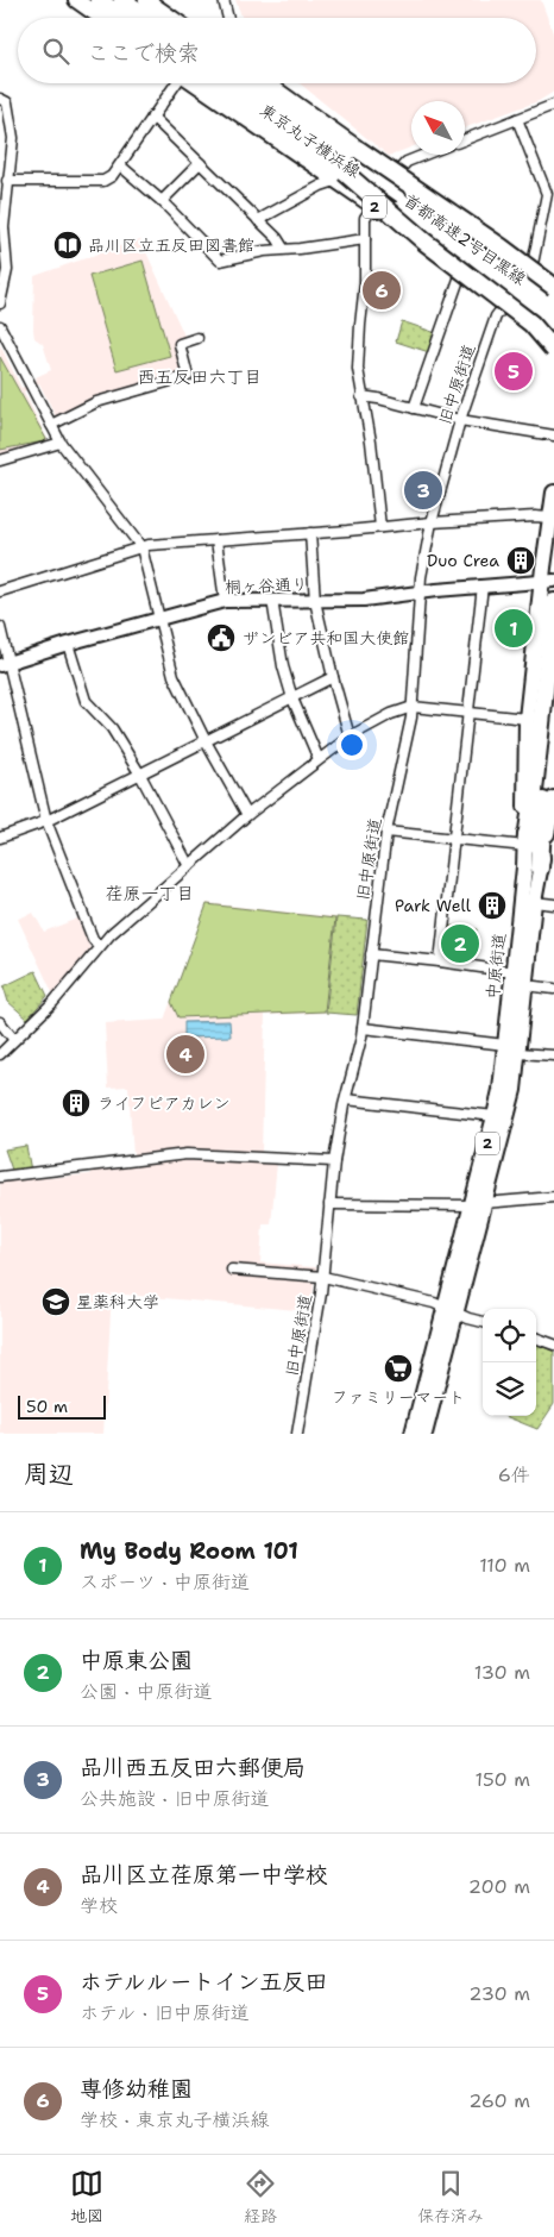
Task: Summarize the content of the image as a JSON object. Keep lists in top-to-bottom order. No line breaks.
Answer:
{"streets":{"highway":["2","首都高速2号目黒線"],"main road":["東京丸子横浜線","中原街道"],"street":["旧中原街道","桐ヶ谷通り"]},"crossings":[["東京丸子横浜線","首都高速2号目黒線"],["東京丸子横浜線","旧中原街道"],["2","桐ヶ谷通り"],["2","中原街道"],["旧中原街道","桐ヶ谷通り"]],"districts":["西五反田六丁目","荏原一丁目"],"places":{"library":["品川区立五反田図書館"],"building":["Duo Crea","Park Well","ライフピアカレン"],"public building":["ザンビア共和国大使館"],"school or university":["星薬科大学"],"supermarket":["ファミリーマート"]},"scale_bar":"50 m","north":"top left","page":{"search":"ここで検索","pins":["6","5","3","1","2","4"],"scale":"50 m","heading":["周辺","6件"],"list":[{"mark":"1","name":"My Body Room 101","note":"スポーツ · 中原街道","value":"110 m"},{"mark":"2","name":"中原東公園","note":"公園 · 中原街道","value":"130 m"},{"mark":"3","name":"品川西五反田六郵便局","note":"公共施設 · 旧中原街道","value":"150 m"},{"mark":"4","name":"品川区立荏原第一中学校","note":"学校","value":"200 m"},{"mark":"5","name":"ホテルルートイン五反田","note":"ホテル · 旧中原街道","value":"230 m"},{"mark":"6","name":"専修幼稚園","note":"学校 · 東京丸子横浜線","value":"260 m"}],"nav":["地図","経路","保存済み"]}}
